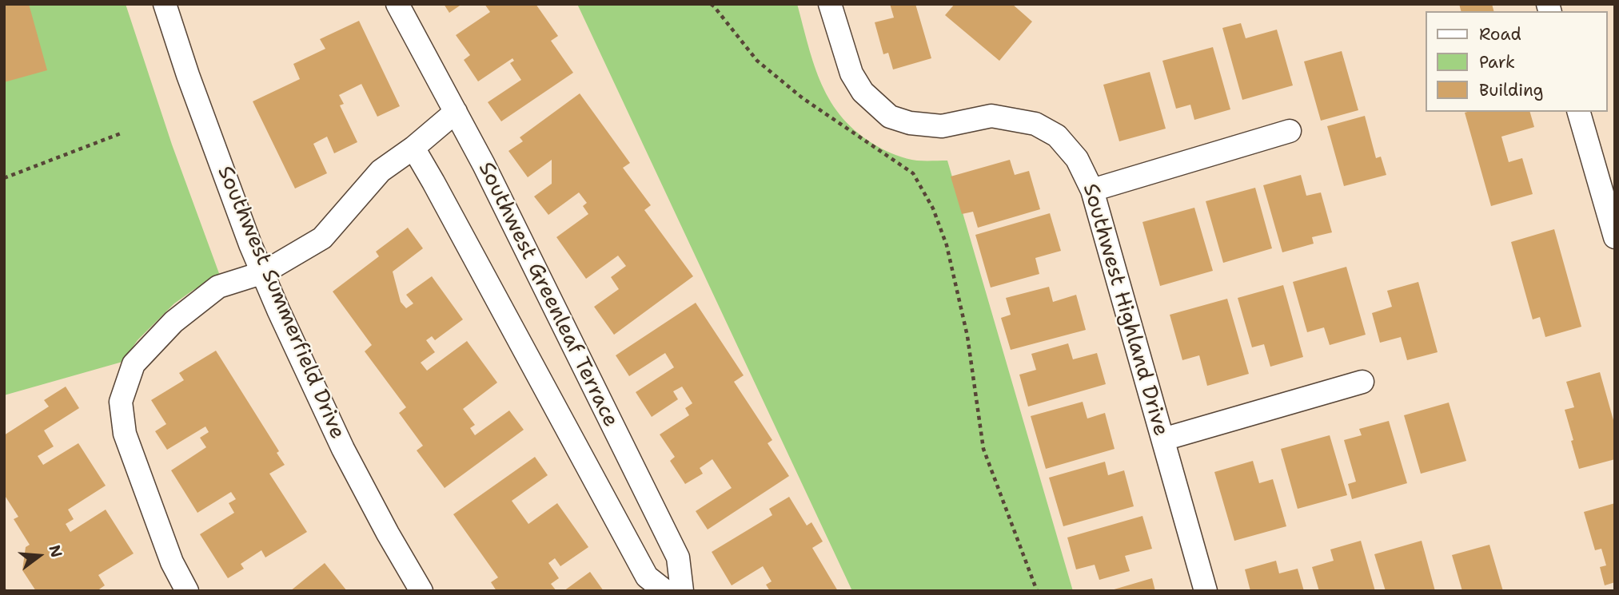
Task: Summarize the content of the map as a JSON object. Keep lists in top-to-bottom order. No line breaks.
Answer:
{"streets":{"street":["Southwest Greenleaf Terrace","Southwest Summerfield Drive","Southwest Highland Drive"]},"legend":["Road","Park","Building"],"north":"right"}
